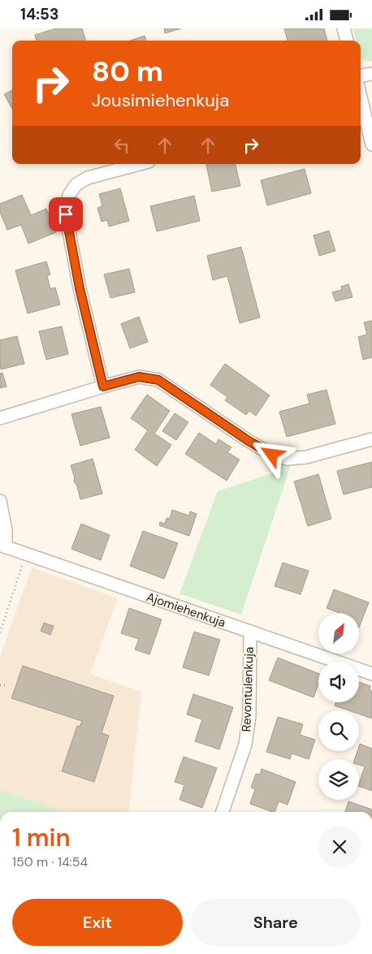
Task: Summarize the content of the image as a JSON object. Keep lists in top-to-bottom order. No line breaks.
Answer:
{"streets":{"street":["Ajomiehenkuja","Revontulenkuja"]},"crossings":[["Ajomiehenkuja","Revontulenkuja"]],"north":"top right","page":{"status":"14:53","turn":["80 m","Jousimiehenkuja"],"heading":["1 min","150 m · 14:54"],"buttons":["Exit","Share"]}}
